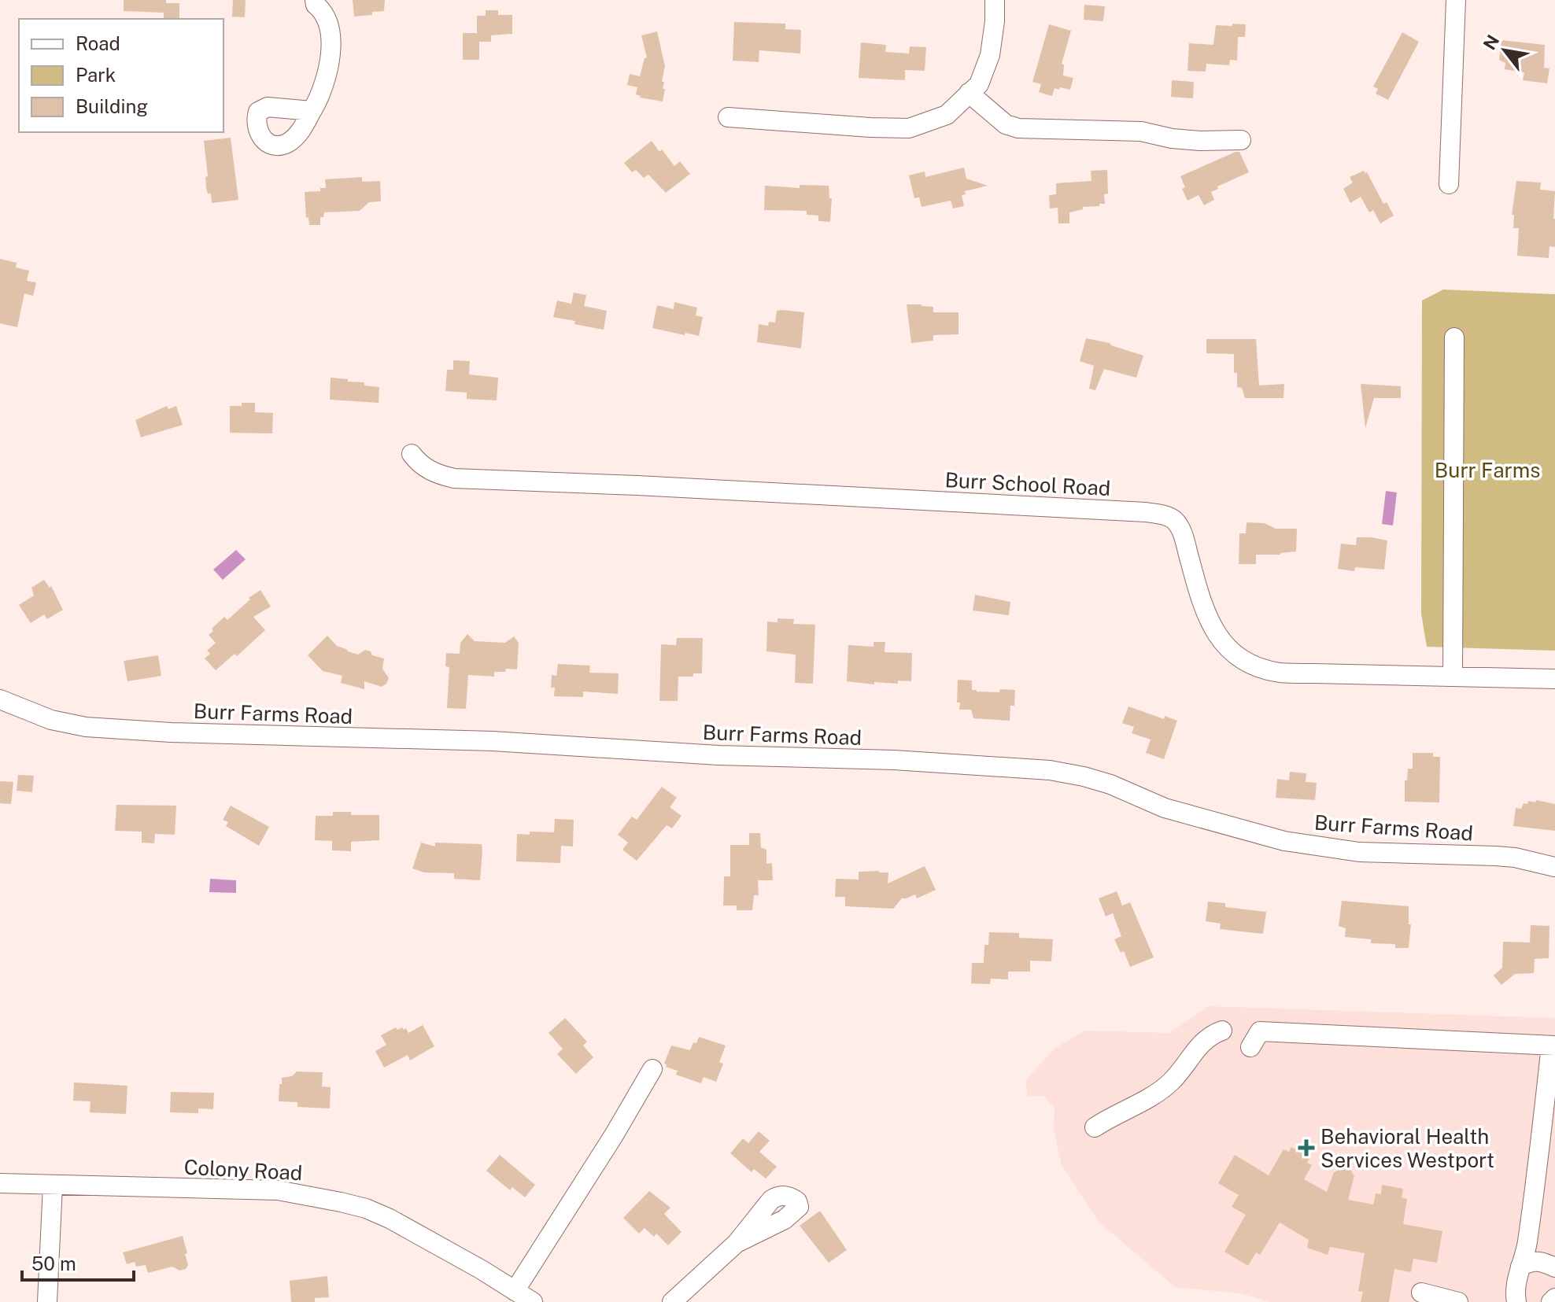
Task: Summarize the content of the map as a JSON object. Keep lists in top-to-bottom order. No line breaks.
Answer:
{"streets":{"street":["Burr School Road","Burr Farms Road","Colony Road"]},"parks":["Burr Farms"],"places":{"health":["Behavioral Health Services Westport"]},"legend":["Road","Park","Building"],"scale_bar":"50 m","north":"top left"}
